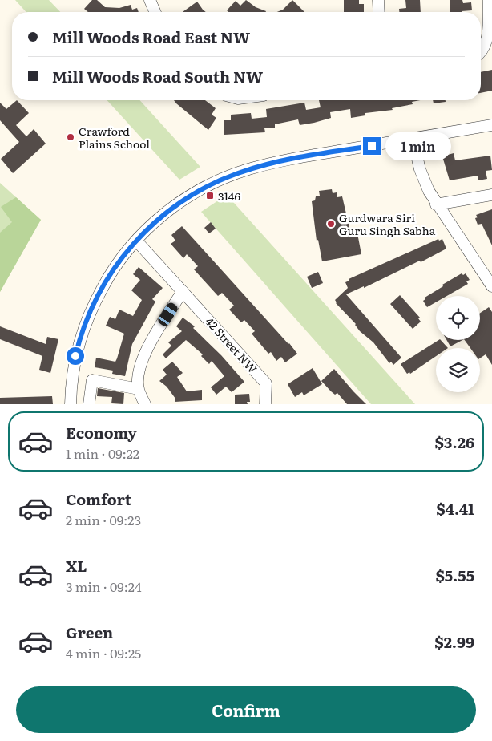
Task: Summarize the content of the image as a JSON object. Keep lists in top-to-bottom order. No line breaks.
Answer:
{"streets":{"street":["42 Street NW"]},"places":{"other":["Crawford Plains School","Gurdwara Siri Guru Singh Sabha"],"transit":["3146"]},"page":{"banner":["Mill Woods Road East NW","Mill Woods Road South NW"],"bubble":"1 min","list":[{"name":"Economy","note":"1 min · 09:22","value":"$3.26"},{"name":"Comfort","note":"2 min · 09:23","value":"$4.41"},{"name":"XL","note":"3 min · 09:24","value":"$5.55"},{"name":"Green","note":"4 min · 09:25","value":"$2.99"}],"buttons":"Confirm"}}
